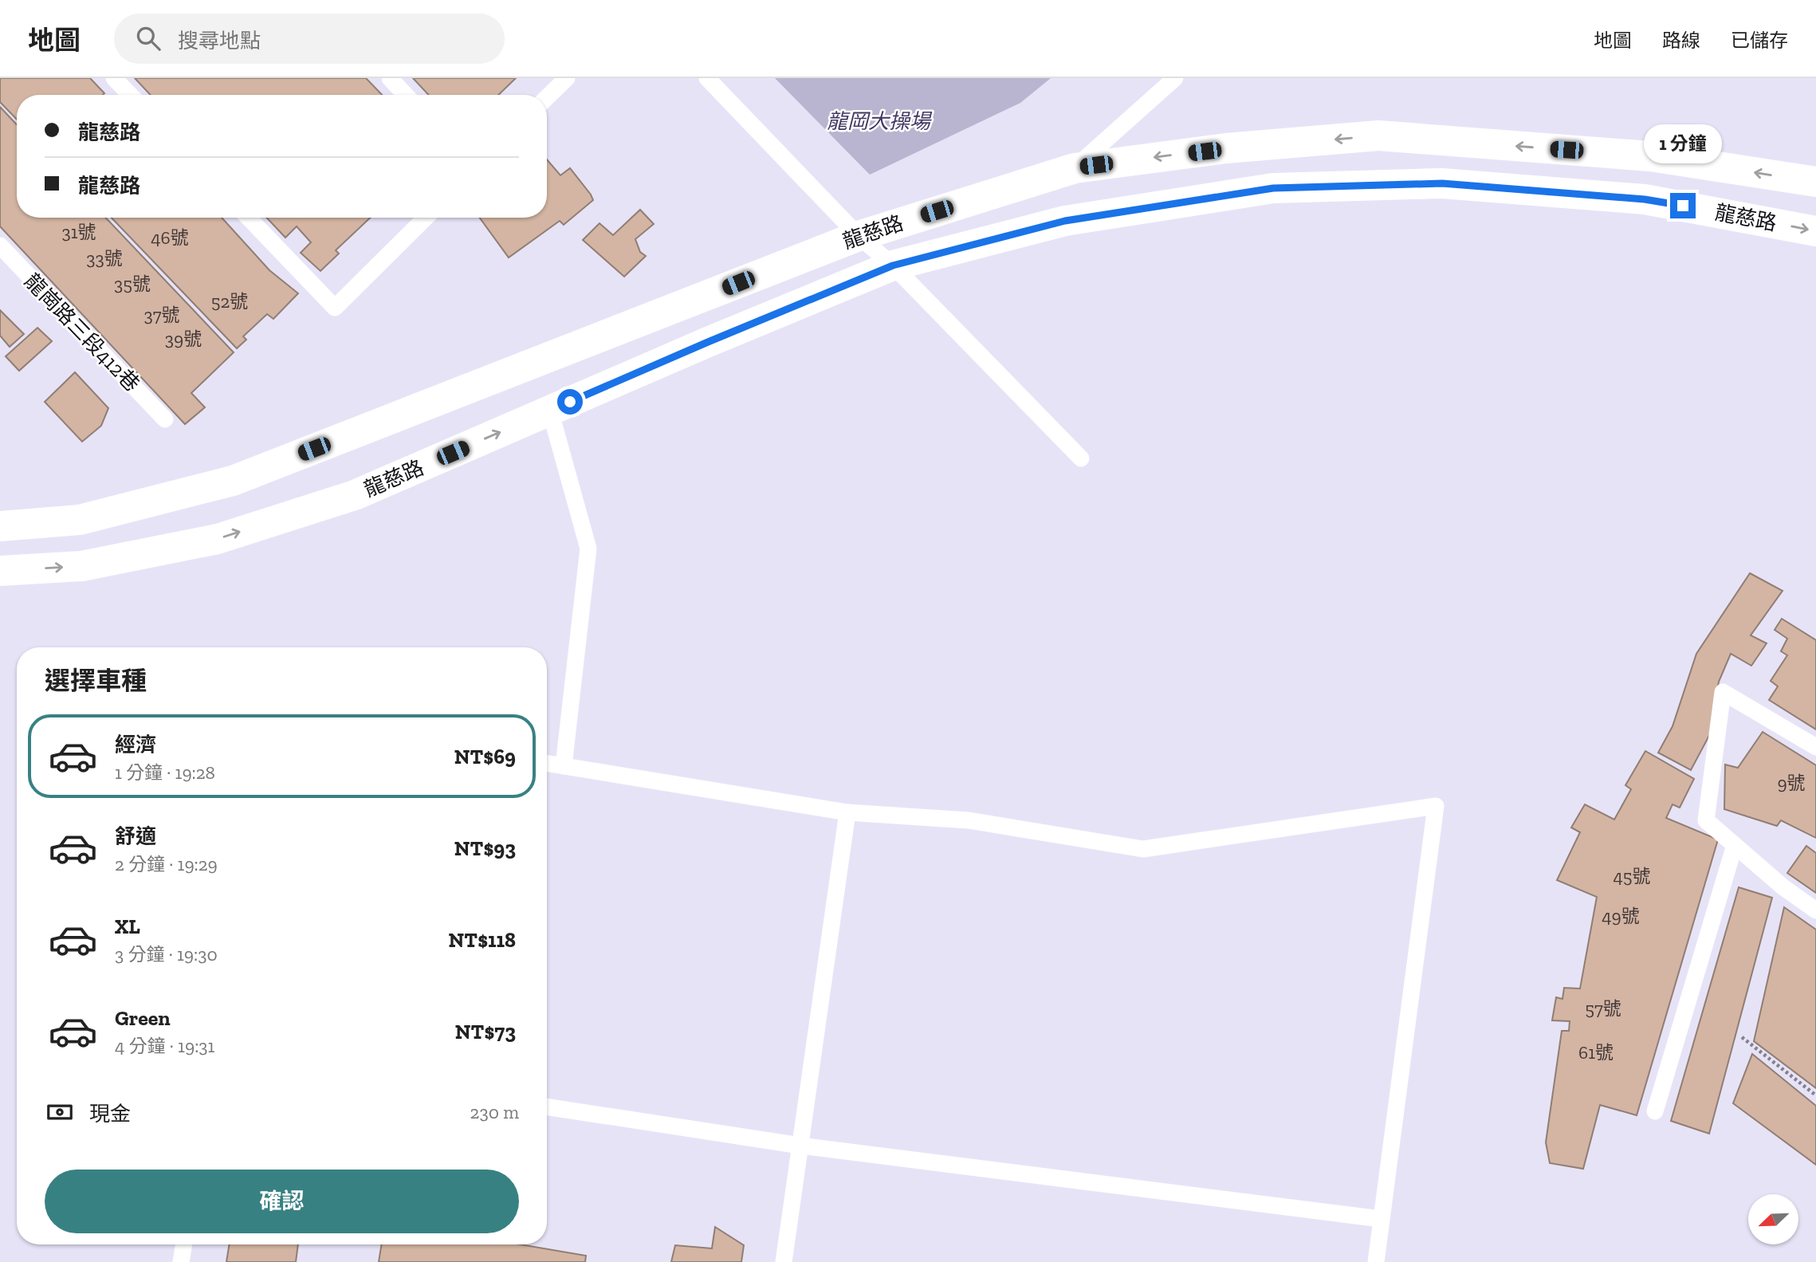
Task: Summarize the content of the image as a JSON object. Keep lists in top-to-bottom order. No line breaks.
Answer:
{"streets":{"street":["龍慈路"],"lane":["龍崗路三段412巷"]},"parks":["龍岡大操場"],"house_numbers":["31號","46號","33號","35號","52號","37號","39號","9號","45號","49號","57號","61號"],"north":"bottom left","page":{"header":"地圖","search":"搜尋地點","nav":["地圖","路線","已儲存"],"banner":["龍慈路","龍慈路"],"bubble":"1 分鐘","heading":"選擇車種","list":[{"name":"經濟","note":"1 分鐘 · 19:28","value":"NT$69"},{"name":"舒適","note":"2 分鐘 · 19:29","value":"NT$93"},{"name":"XL","note":"3 分鐘 · 19:30","value":"NT$118"},{"name":"Green","note":"4 分鐘 · 19:31","value":"NT$73"}],"pay":["現金","230 m"],"buttons":"確認"}}
